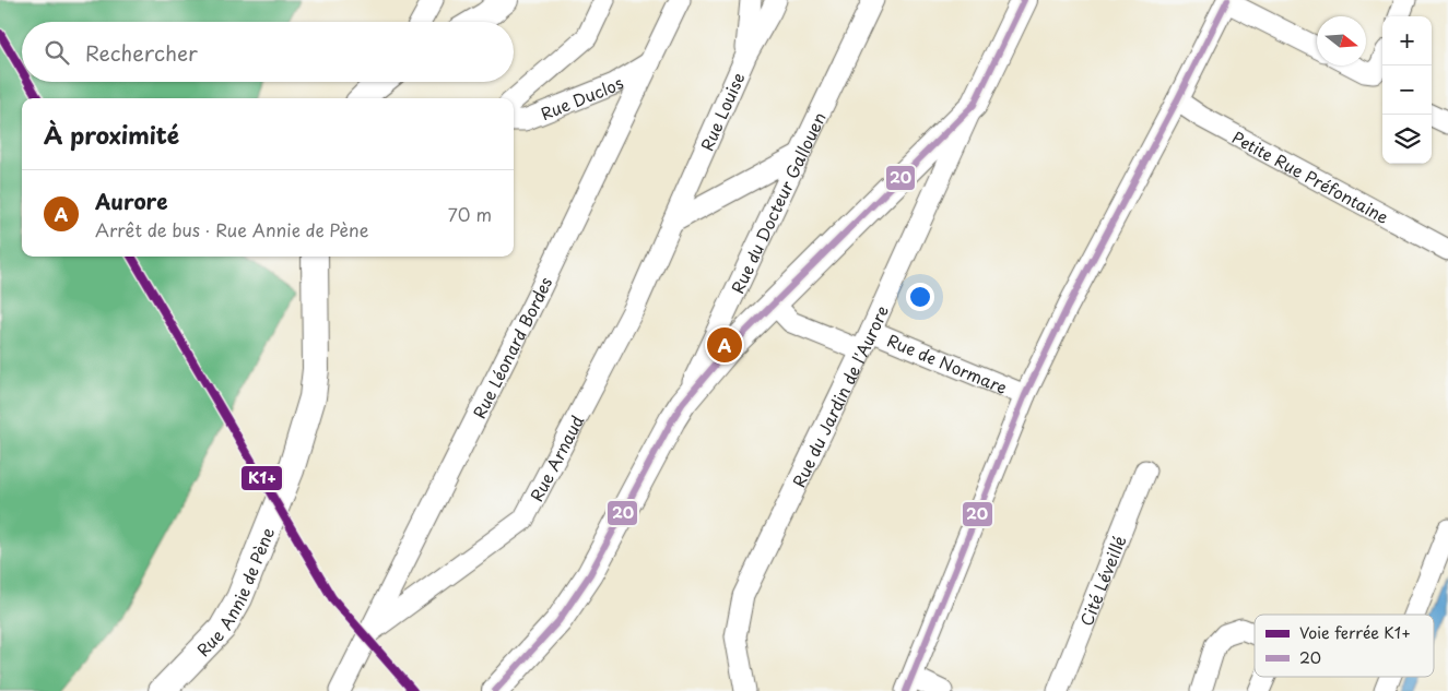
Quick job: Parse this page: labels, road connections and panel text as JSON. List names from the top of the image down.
{
  "streets": {
    "street": [
      "Rue Duclos",
      "Rue Louise",
      "Petite Rue Préfontaine",
      "Rue du Docteur Gallouen",
      "Rue Léonard Bordes",
      "Rue de Normare",
      "Rue du Jardin de l'Aurore",
      "Rue Arnaud",
      "Cité Léveillé",
      "Rue Annie de Pène"
    ]
  },
  "crossings": [
    ["Rue Duclos", "Rue Léonard Bordes"],
    ["Rue Louise", "Rue Arnaud"],
    ["Rue Léonard Bordes", "Rue Arnaud"],
    ["Rue de Normare", "Rue du Jardin de l'Aurore"]
  ],
  "lines": ["transit line 20", "rail line K1+"],
  "legend": ["Voie ferrée K1+", "20"],
  "north": "right",
  "page": {
    "map_buttons": ["+", "−"],
    "search": "Rechercher",
    "heading": "À proximité",
    "list": [
      {
        "mark": "A",
        "name": "Aurore",
        "note": "Arrêt de bus · Rue Annie de Pène",
        "value": "70 m"
      }
    ],
    "pins": "A"
  }
}
